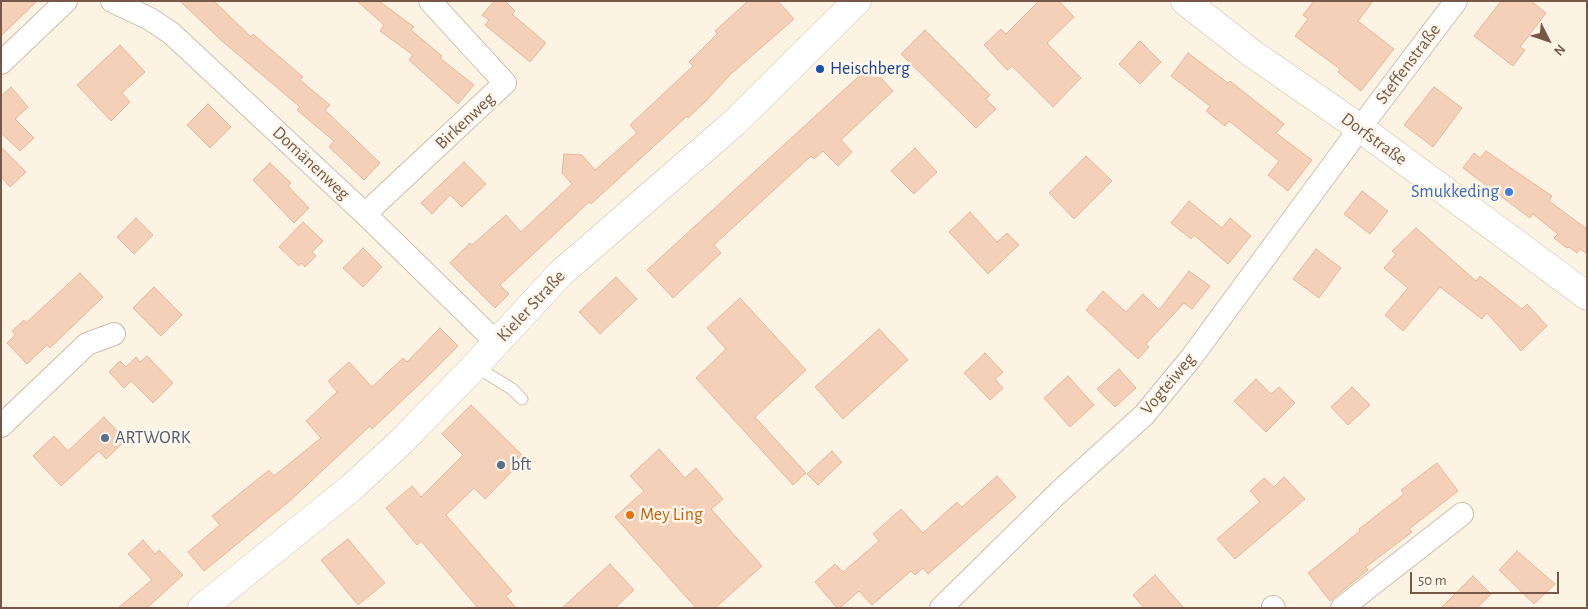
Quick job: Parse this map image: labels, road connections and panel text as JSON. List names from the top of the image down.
{
  "streets": {
    "main road": ["Dorfstraße", "Kieler Straße"],
    "street": [
      "Steffenstraße",
      "Birkenweg",
      "Domänenweg",
      "Vogteiweg"
    ]
  },
  "crossings": [
    ["Steffenstraße", "Dorfstraße"],
    ["Steffenstraße", "Vogteiweg"],
    ["Birkenweg", "Domänenweg"],
    ["Dorfstraße", "Vogteiweg"],
    ["Domänenweg", "Kieler Straße"]
  ],
  "places": [
    "Heischberg",
    "Smukkeding",
    "ARTWORK",
    "bft",
    "Mey Ling"
  ],
  "scale_bar": "50 m",
  "north": "bottom right"
}
